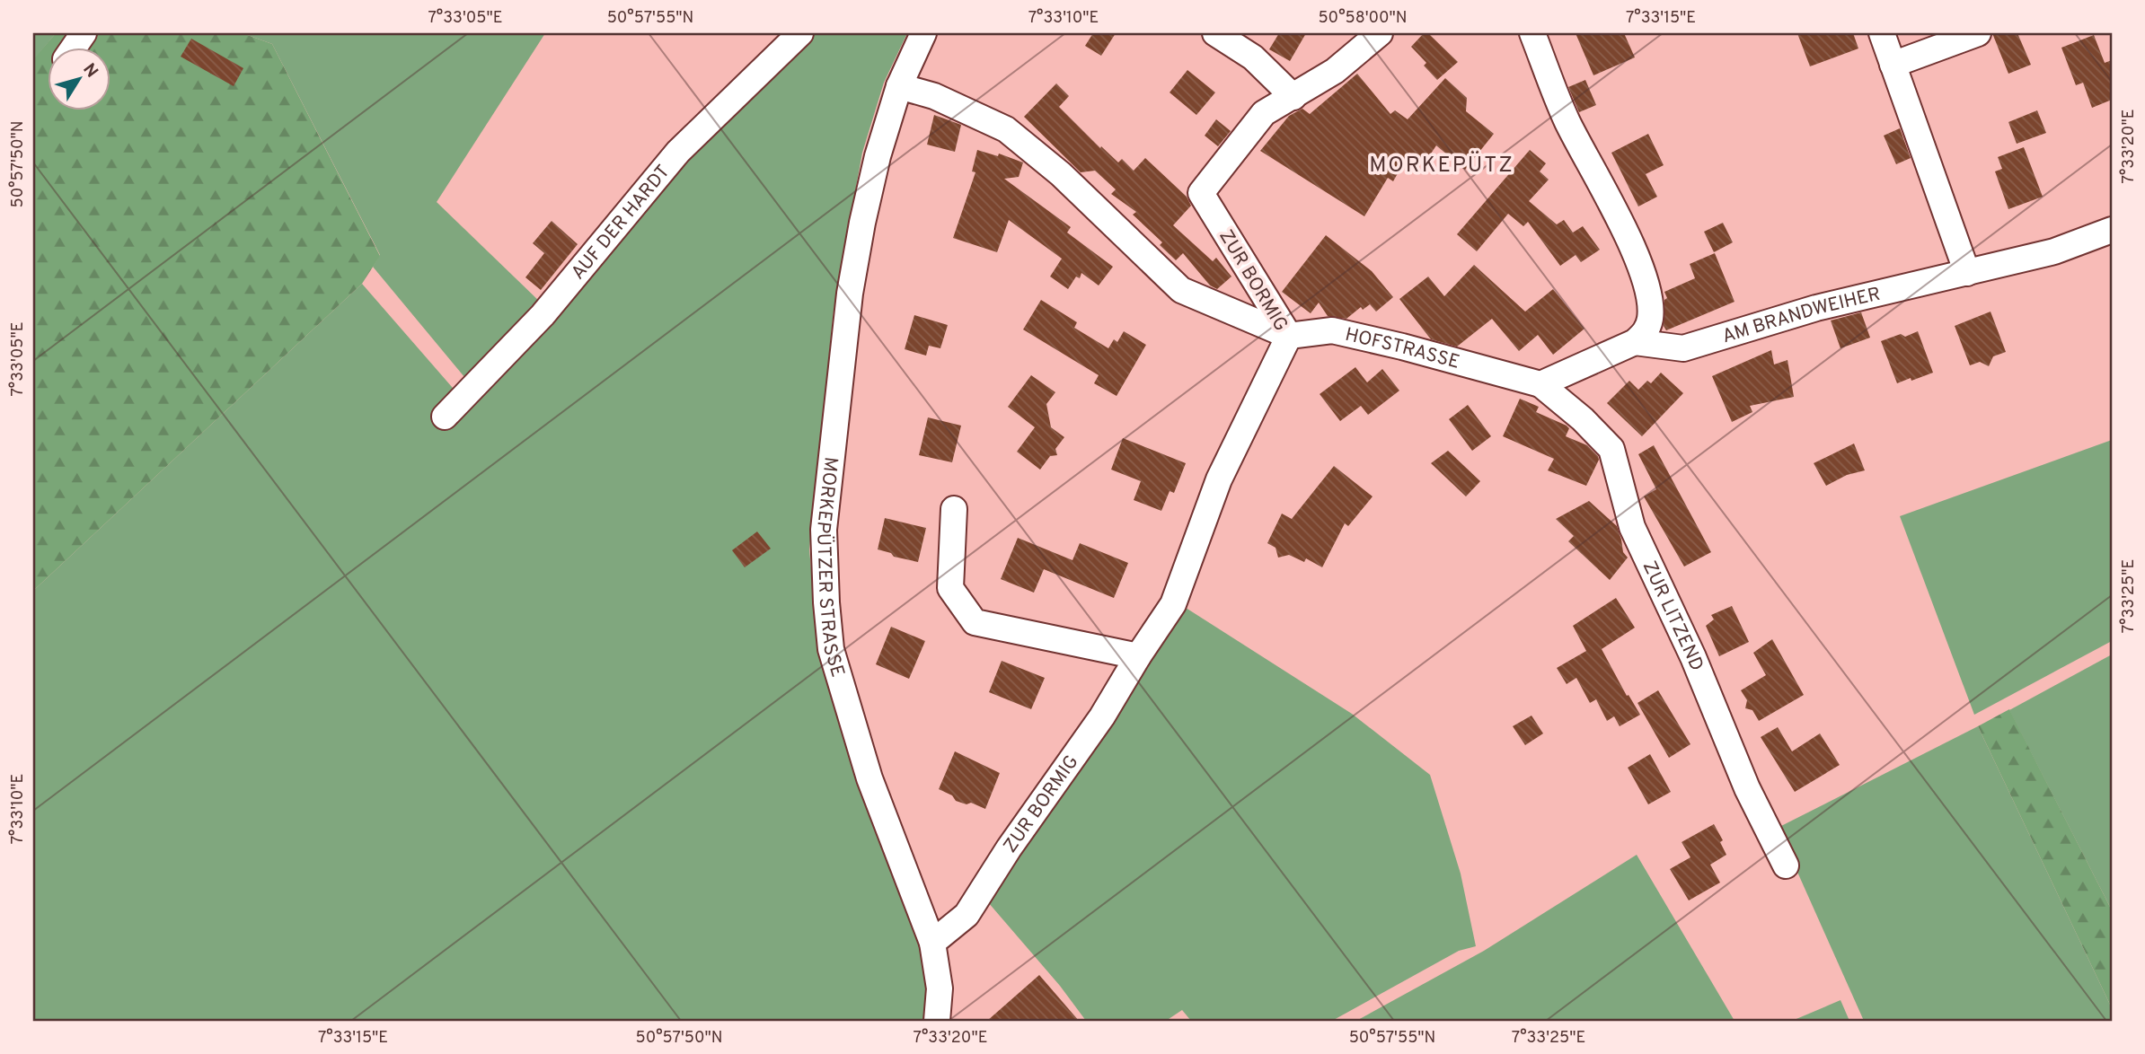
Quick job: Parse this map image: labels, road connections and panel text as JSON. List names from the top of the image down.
{
  "streets": {
    "street": [
      "AUF DER HARDT",
      "ZUR BORMIG",
      "AM BRANDWEIHER",
      "HOFSTRASSE",
      "MORKEPÜTZER STRASSE",
      "ZUR LITZEND"
    ]
  },
  "crossings": [
    ["ZUR BORMIG", "HOFSTRASSE"],
    ["ZUR BORMIG", "MORKEPÜTZER STRASSE"],
    ["HOFSTRASSE", "ZUR LITZEND"]
  ],
  "districts": ["MORKEPÜTZ"],
  "north": "top right",
  "coordinates": [
    "7°33'05\"E",
    "50°57'55\"N",
    "7°33'10\"E",
    "50°58'00\"N",
    "7°33'15\"E",
    "7°33'20\"E",
    "50°57'50\"N",
    "7°33'25\"E"
  ]
}
